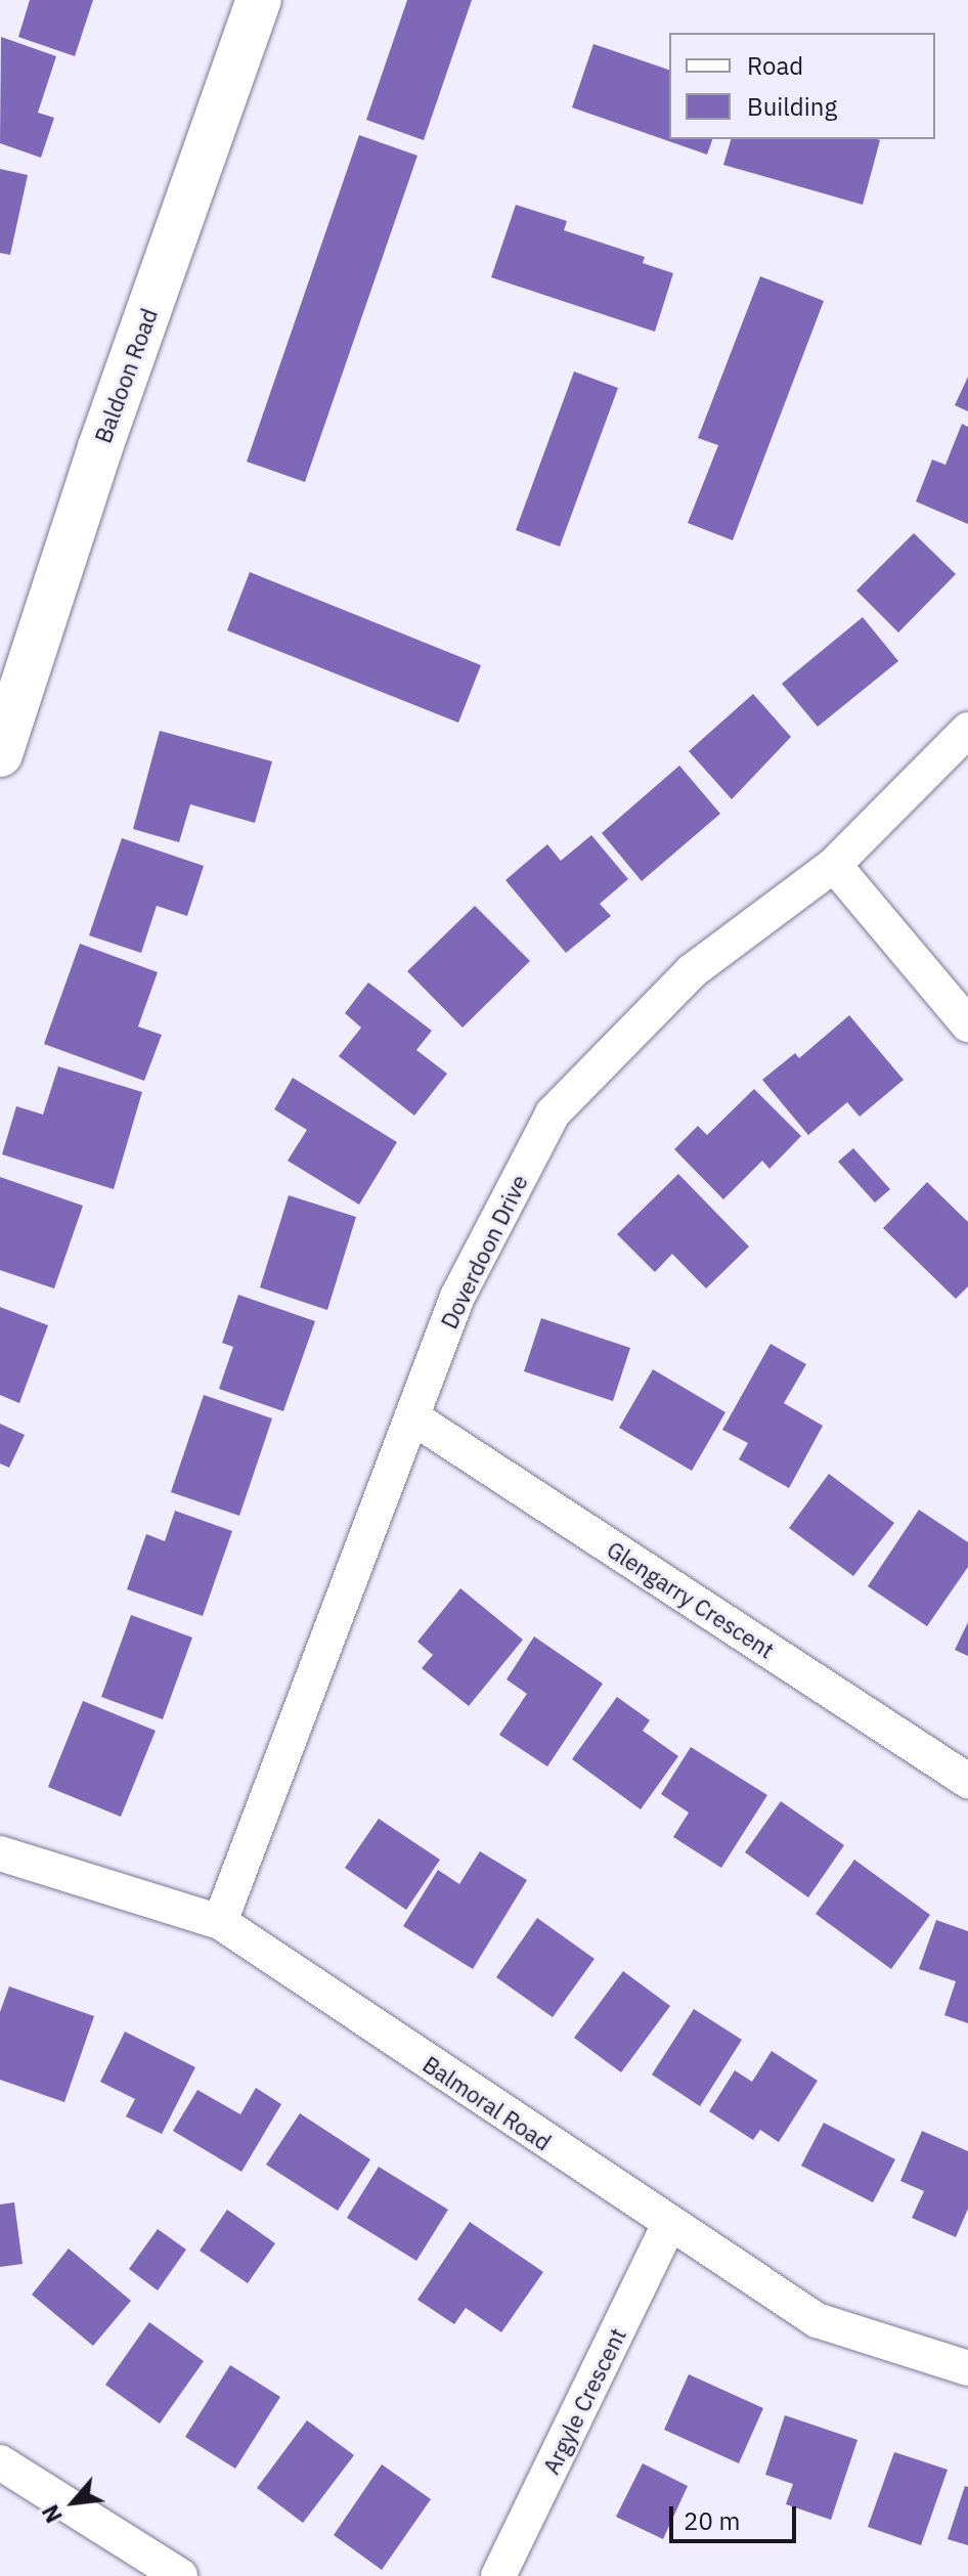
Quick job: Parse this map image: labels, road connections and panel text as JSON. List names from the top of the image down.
{
  "streets": {
    "street": [
      "Baldoon Road",
      "Doverdoon Drive",
      "Glengarry Crescent",
      "Balmoral Road",
      "Argyle Crescent"
    ]
  },
  "crossings": [
    ["Doverdoon Drive", "Glengarry Crescent"],
    ["Doverdoon Drive", "Balmoral Road"],
    ["Balmoral Road", "Argyle Crescent"]
  ],
  "legend": ["Road", "Building"],
  "scale_bar": "20 m",
  "north": "bottom left"
}
